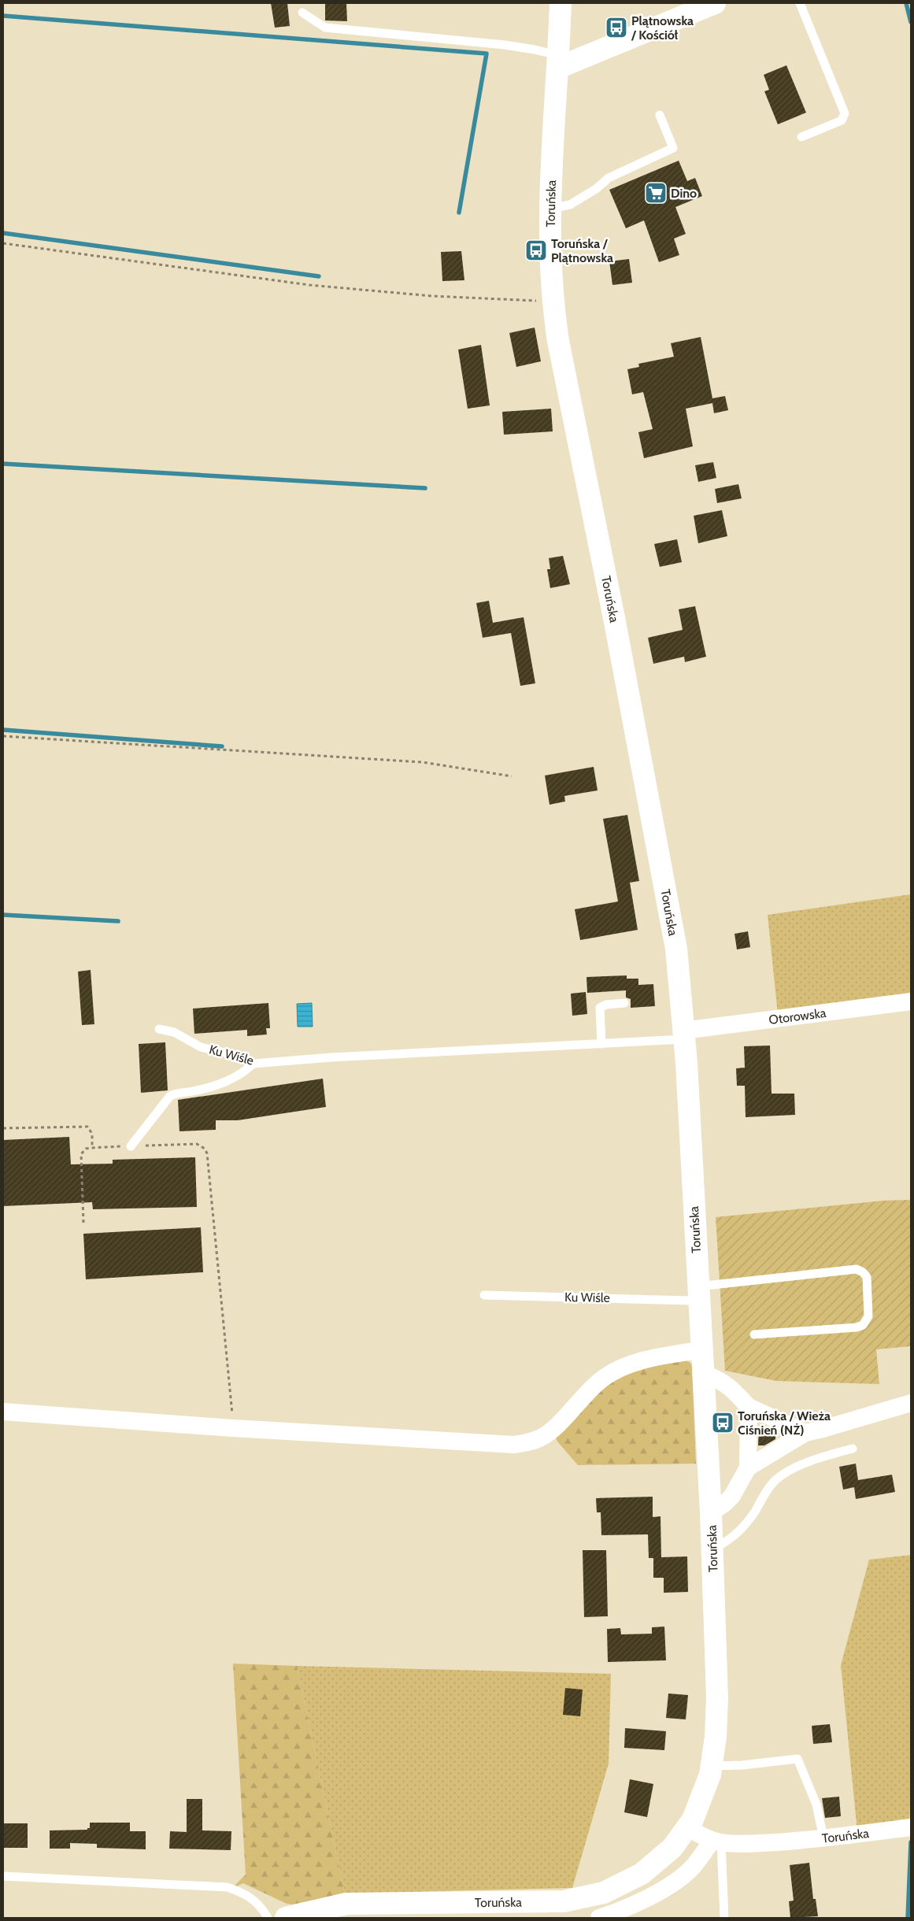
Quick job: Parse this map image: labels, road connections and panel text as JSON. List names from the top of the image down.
{
  "streets": {
    "street": ["Toruńska", "Otorowska"],
    "lane": ["Ku Wiśle"]
  },
  "crossings": [
    ["Toruńska", "Otorowska"],
    ["Toruńska", "Ku Wiśle"],
    ["Otorowska", "Ku Wiśle"]
  ],
  "places": {
    "bus stop": ["Plątnowska / Kościół", "Toruńska / Plątnowska", "Toruńska / Wieża Ciśnień (NŻ)"],
    "supermarket": ["Dino"]
  }
}
